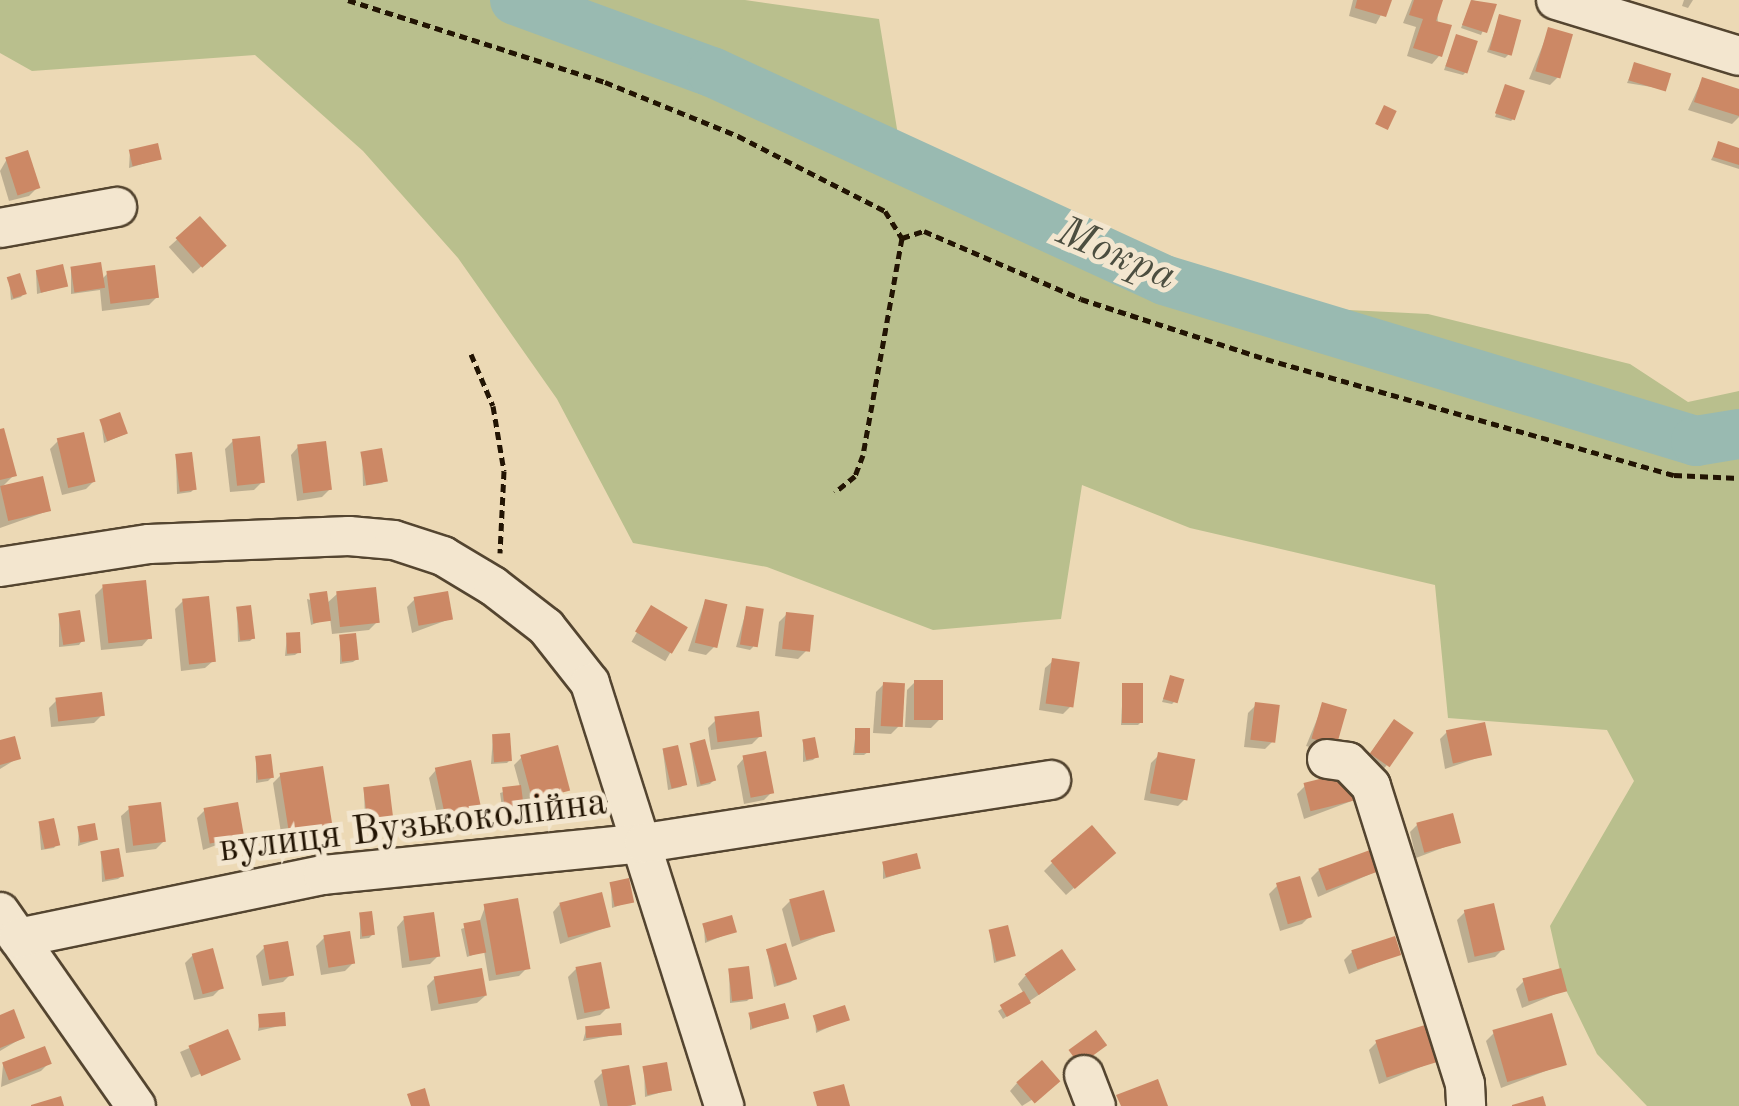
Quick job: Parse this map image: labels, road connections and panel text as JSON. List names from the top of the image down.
{
  "streets": {
    "street": ["вулиця Вузькоколійна"]
  },
  "water": ["Мокра"]
}
